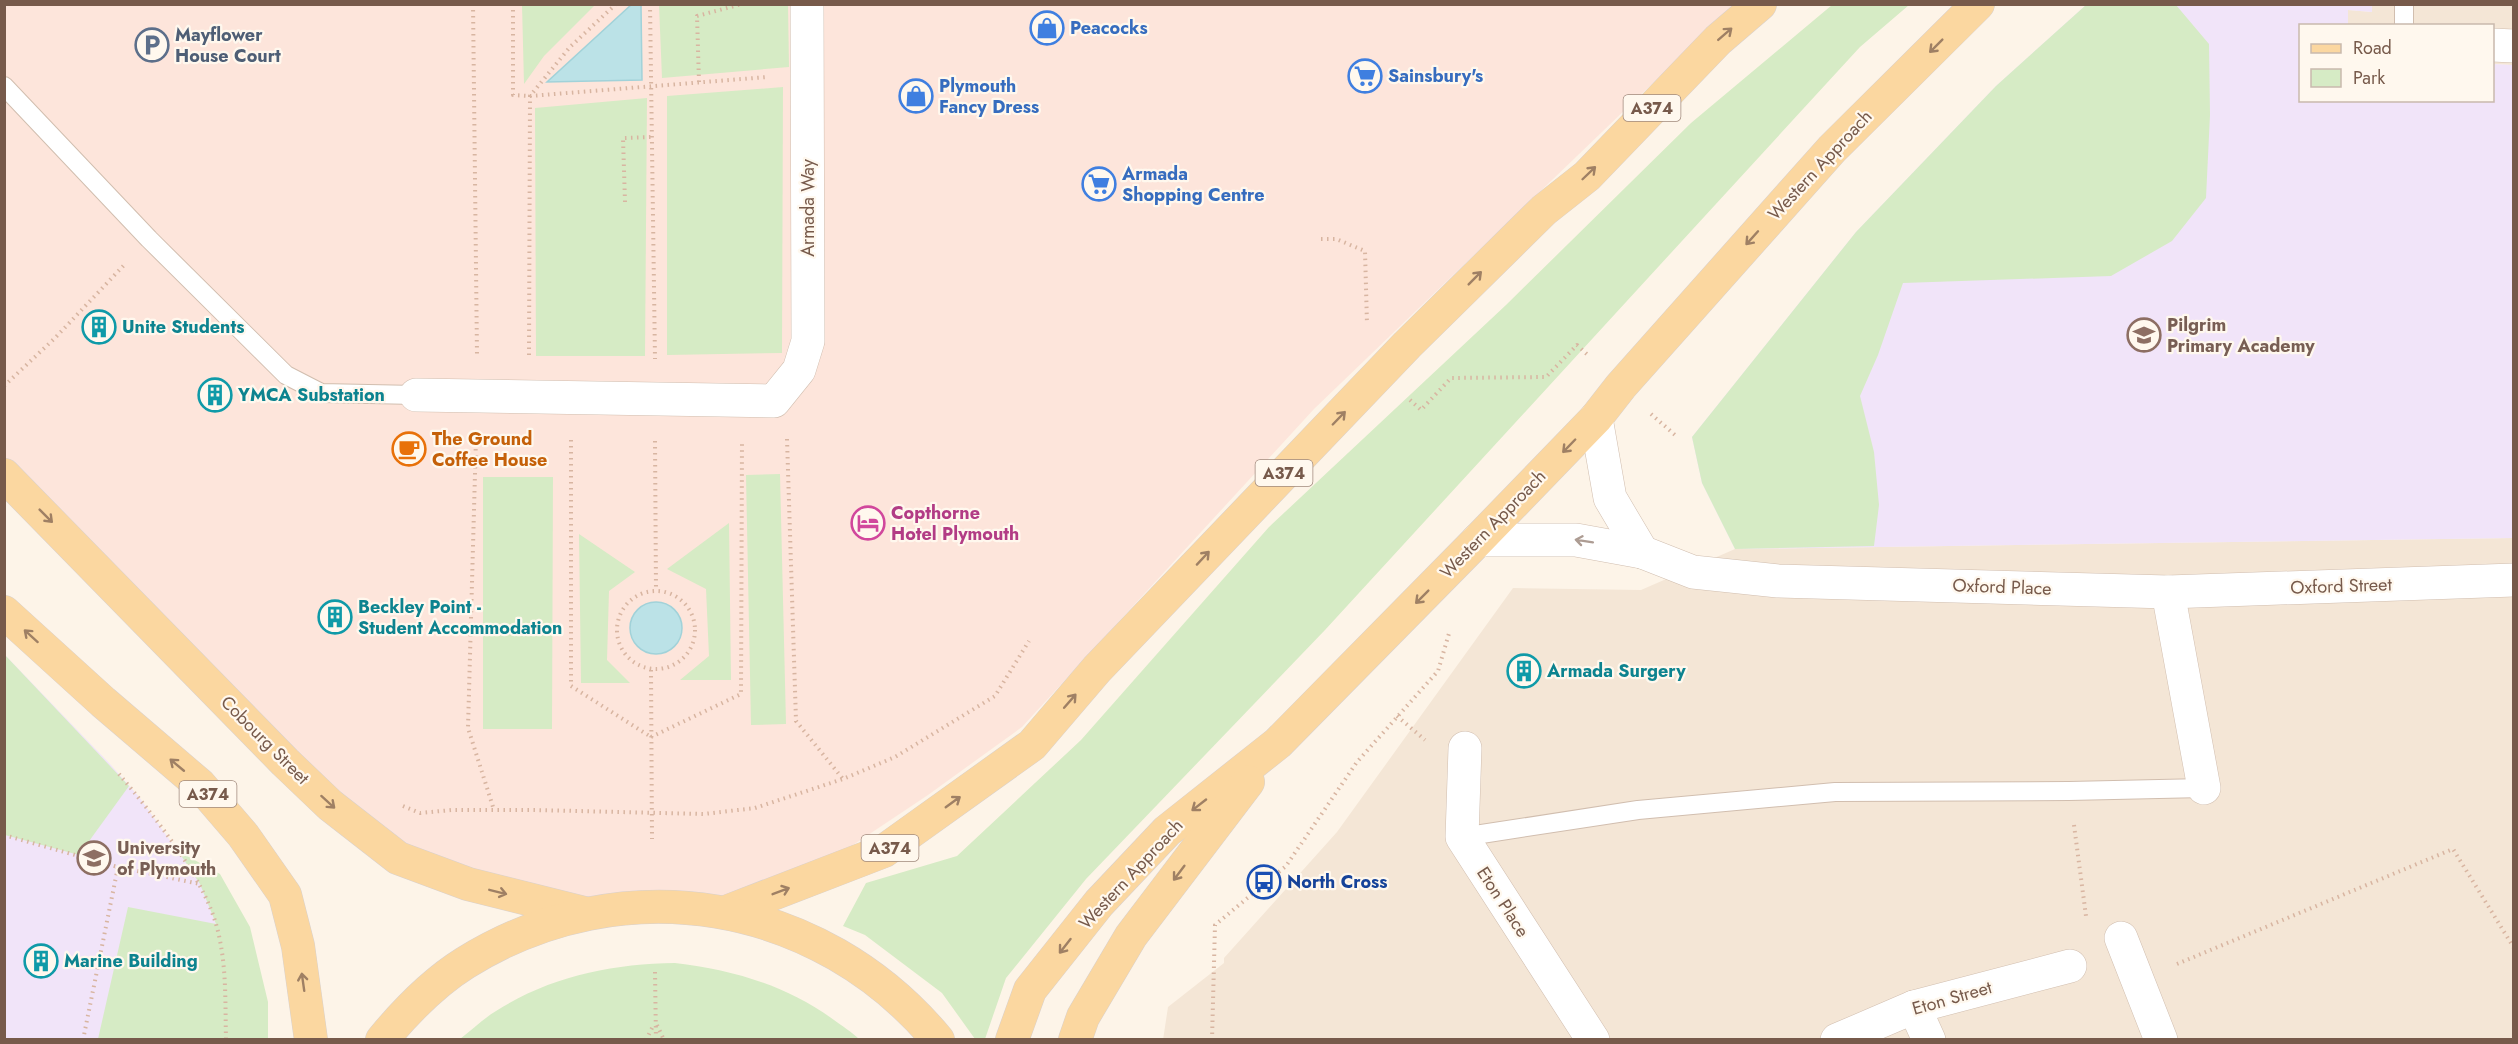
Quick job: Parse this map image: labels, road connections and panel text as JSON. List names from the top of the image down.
{
  "streets": {
    "main road": ["A374", "Western Approach", "Cobourg Street"],
    "street": [
      "Armada Way",
      "Oxford Street",
      "Oxford Place",
      "Eton Place",
      "Eton Street"
    ]
  },
  "crossings": [
    ["Western Approach", "Oxford Place"],
    ["Oxford Street", "Oxford Place"]
  ],
  "places": {
    "shop": ["Peacocks", "Plymouth Fancy Dress"],
    "parking": ["Mayflower House Court"],
    "supermarket": ["Sainsbury's", "Armada Shopping Centre"],
    "building": [
      "Unite Students",
      "YMCA Substation",
      "Beckley Point - Student Accommodation",
      "Armada Surgery",
      "Marine Building"
    ],
    "school or university": ["Pilgrim Primary Academy", "University of Plymouth"],
    "cafe": ["The Ground Coffee House"],
    "hotel": ["Copthorne Hotel Plymouth"],
    "bus stop": ["North Cross"]
  },
  "legend": ["Road", "Park"]
}
